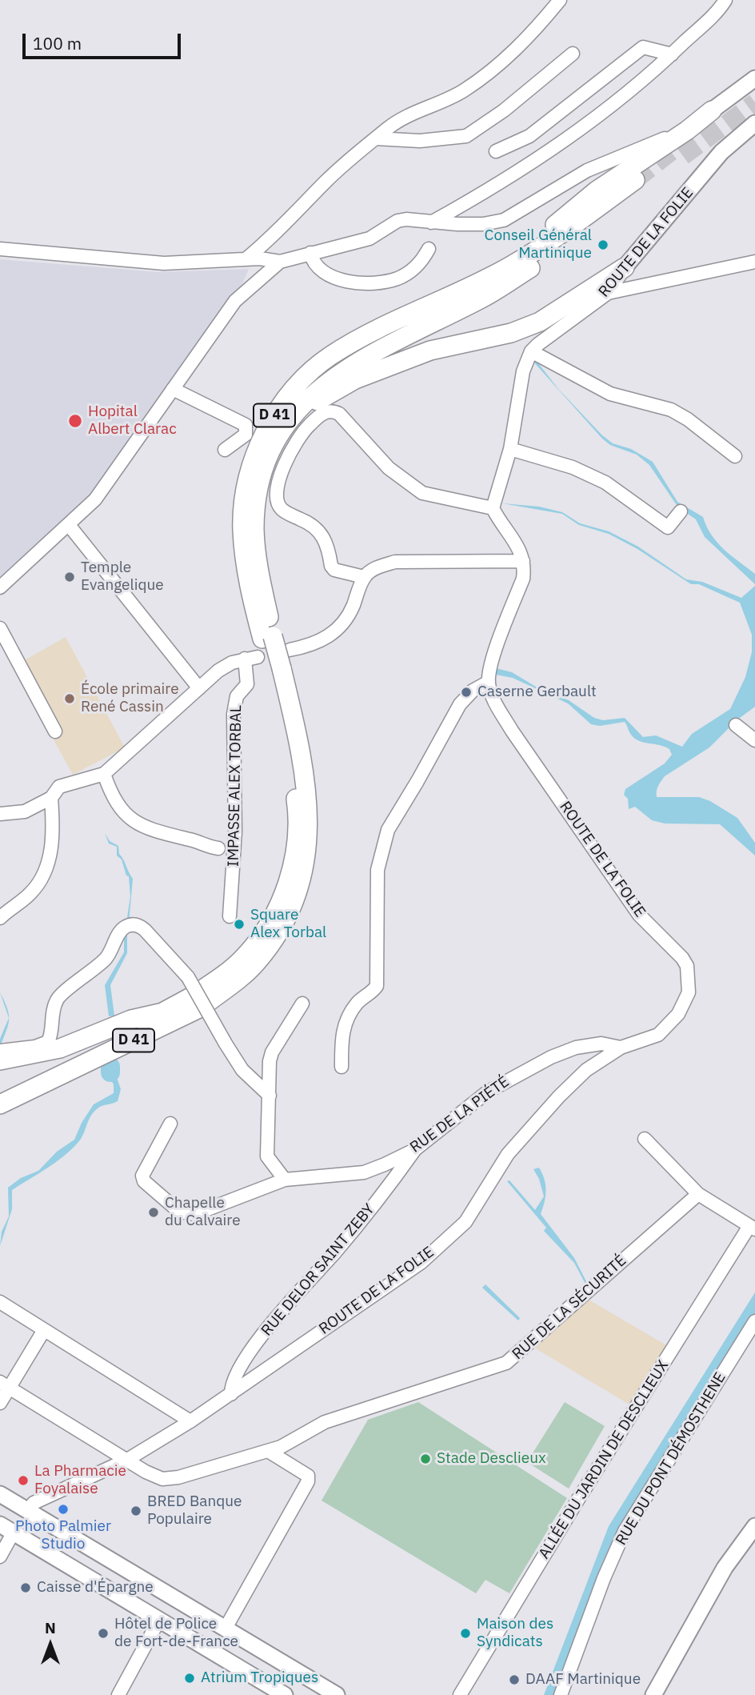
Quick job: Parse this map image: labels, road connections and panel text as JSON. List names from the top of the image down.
{
  "streets": {
    "highway": ["D 41"],
    "main road": ["ROUTE DE LA FOLIE"],
    "street": [
      "IMPASSE ALEX TORBAL",
      "RUE DE LA PIÉTÉ",
      "RUE DELOR SAINT ZEBY",
      "RUE DE LA SÉCURITÉ",
      "RUE DU PONT DÉMOSTHENE",
      "ALLÉE DU JARDIN DE DESCLIEUX"
    ]
  },
  "crossings": [
    ["ROUTE DE LA FOLIE", "RUE DE LA PIÉTÉ"],
    ["ROUTE DE LA FOLIE", "RUE DELOR SAINT ZEBY"],
    ["ROUTE DE LA FOLIE", "RUE DE LA SÉCURITÉ"],
    ["RUE DE LA PIÉTÉ", "RUE DELOR SAINT ZEBY"]
  ],
  "places": [
    "Conseil Général Martinique",
    "Hopital Albert Clarac",
    "Temple Evangelique",
    "Caserne Gerbault",
    "École primaire René Cassin",
    "Square Alex Torbal",
    "Chapelle du Calvaire",
    "Stade Desclieux",
    "La Pharmacie Foyalaise",
    "Photo Palmier Studio",
    "BRED Banque Populaire",
    "Caisse d'Épargne",
    "Hôtel de Police de Fort-de-France",
    "Maison des Syndicats",
    "Atrium Tropiques",
    "DAAF Martinique"
  ],
  "scale_bar": "100 m",
  "north": "top"
}
